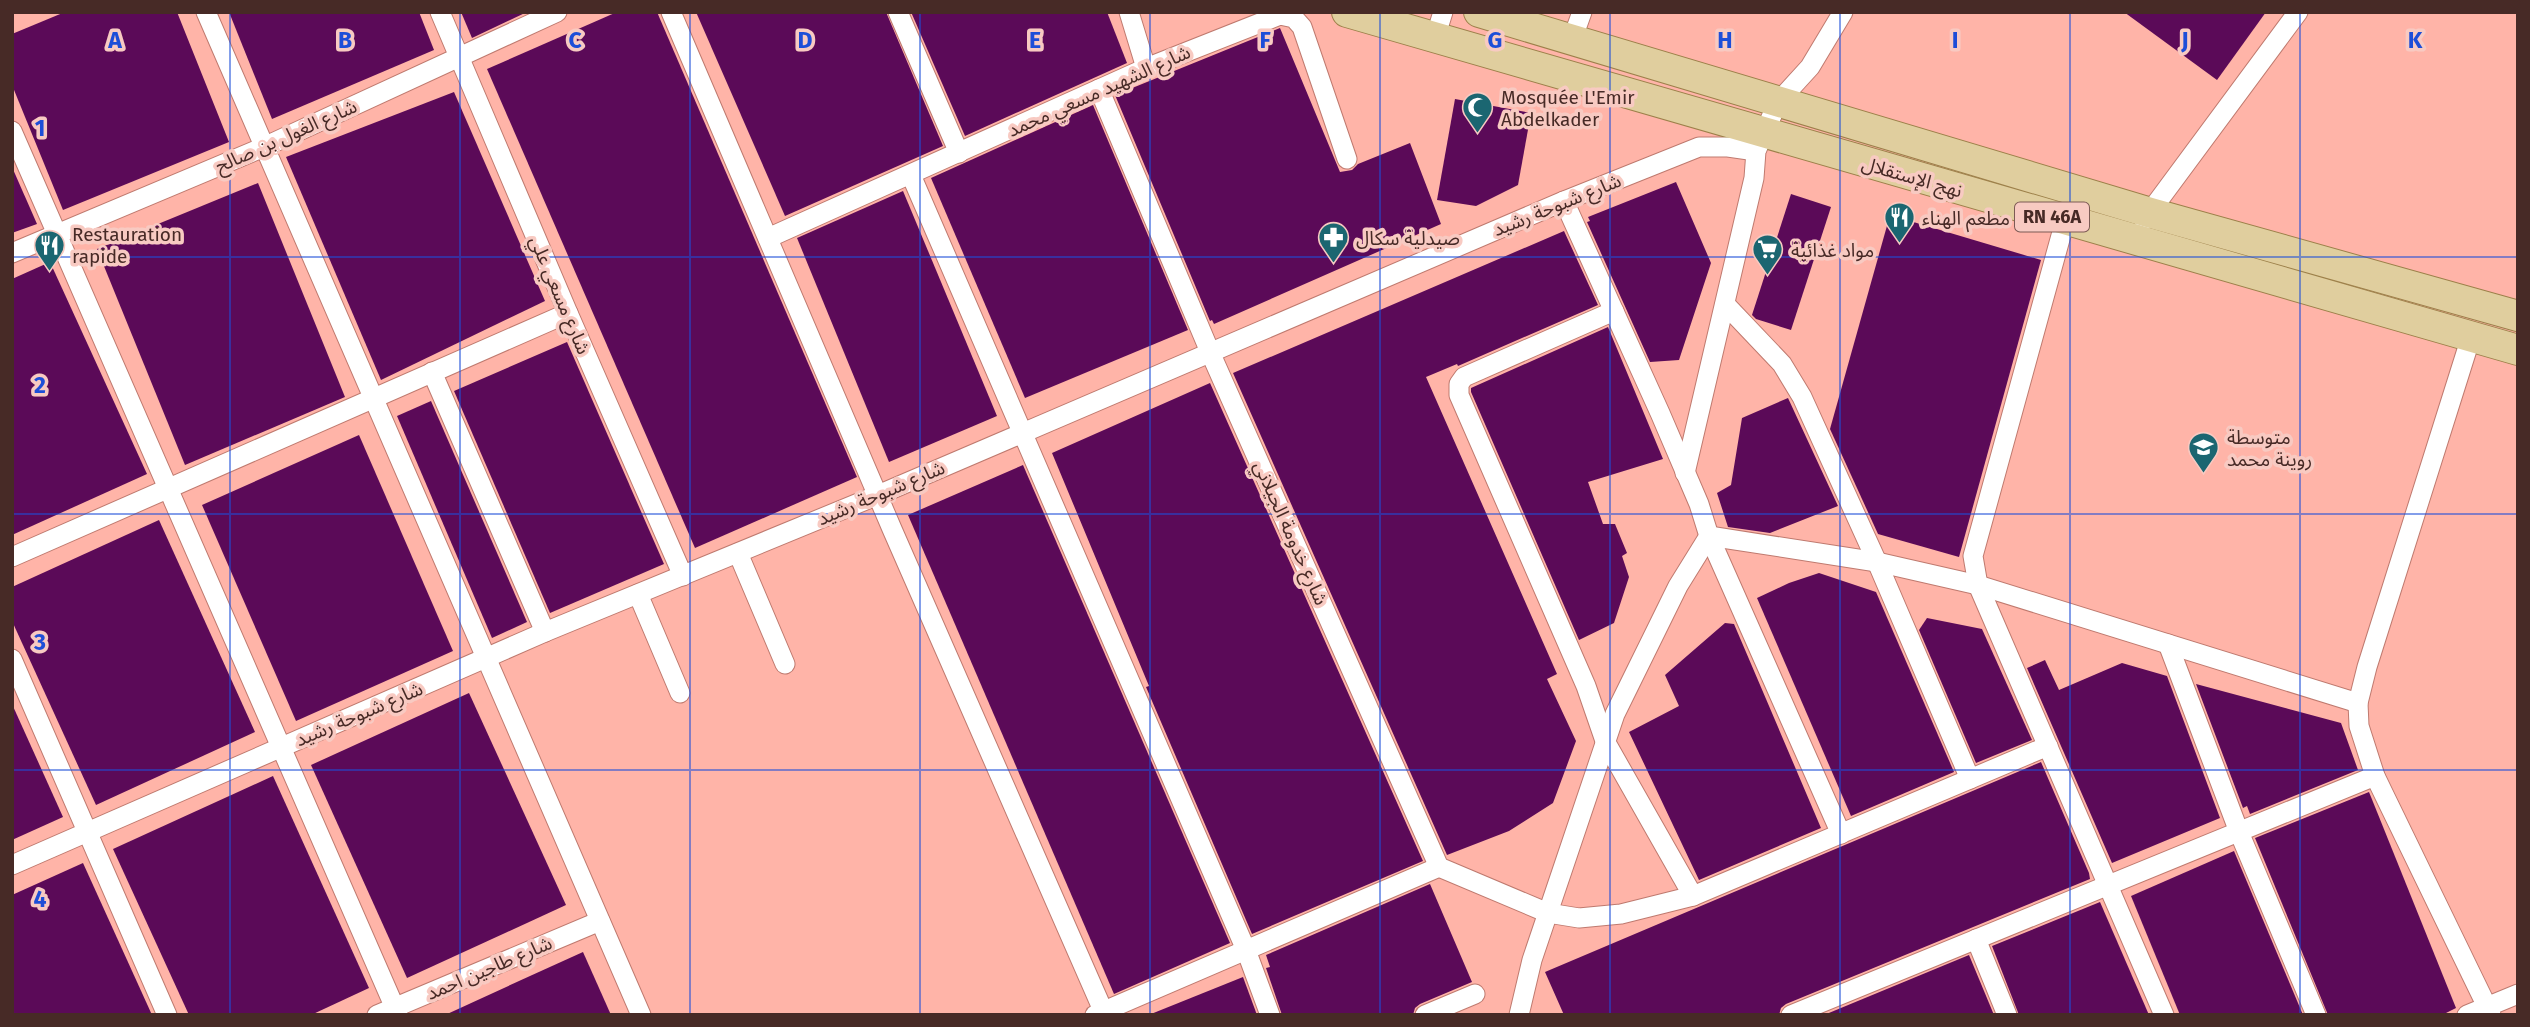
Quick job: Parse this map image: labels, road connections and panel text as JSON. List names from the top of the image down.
{
  "streets": {
    "main road": ["نهج الإستقلال", "RN 46A"],
    "street": [
      "شارع الشهيد مسعي محمد",
      "شارع الغول بن صالح",
      "شارع شبوحة رشيد",
      "شارع مسعي علي",
      "شارع خدومة الجيلاني",
      "شارع طاجين احمد"
    ]
  },
  "crossings": [
    ["شارع الشهيد مسعي محمد", "شارع خدومة الجيلاني"],
    ["شارع الغول بن صالح", "شارع مسعي علي"],
    ["نهج الإستقلال", "شارع شبوحة رشيد"],
    ["شارع شبوحة رشيد", "شارع مسعي علي"],
    ["شارع شبوحة رشيد", "شارع خدومة الجيلاني"]
  ],
  "places": {
    "mosque": ["Mosquée L'Emir Abdelkader"],
    "restaurant": ["مطعم الهناء", "Restauration rapide"],
    "pharmacy": ["صيدلية سكال"],
    "supermarket": ["مواد غذائية"],
    "school or university": ["متوسطة روينة محمد"]
  },
  "grid": {
    "columns": [
      "A",
      "B",
      "C",
      "D",
      "E",
      "F",
      "G",
      "H",
      "I",
      "J",
      "K"
    ],
    "rows": [
      "1",
      "2",
      "3",
      "4"
    ]
  }
}
